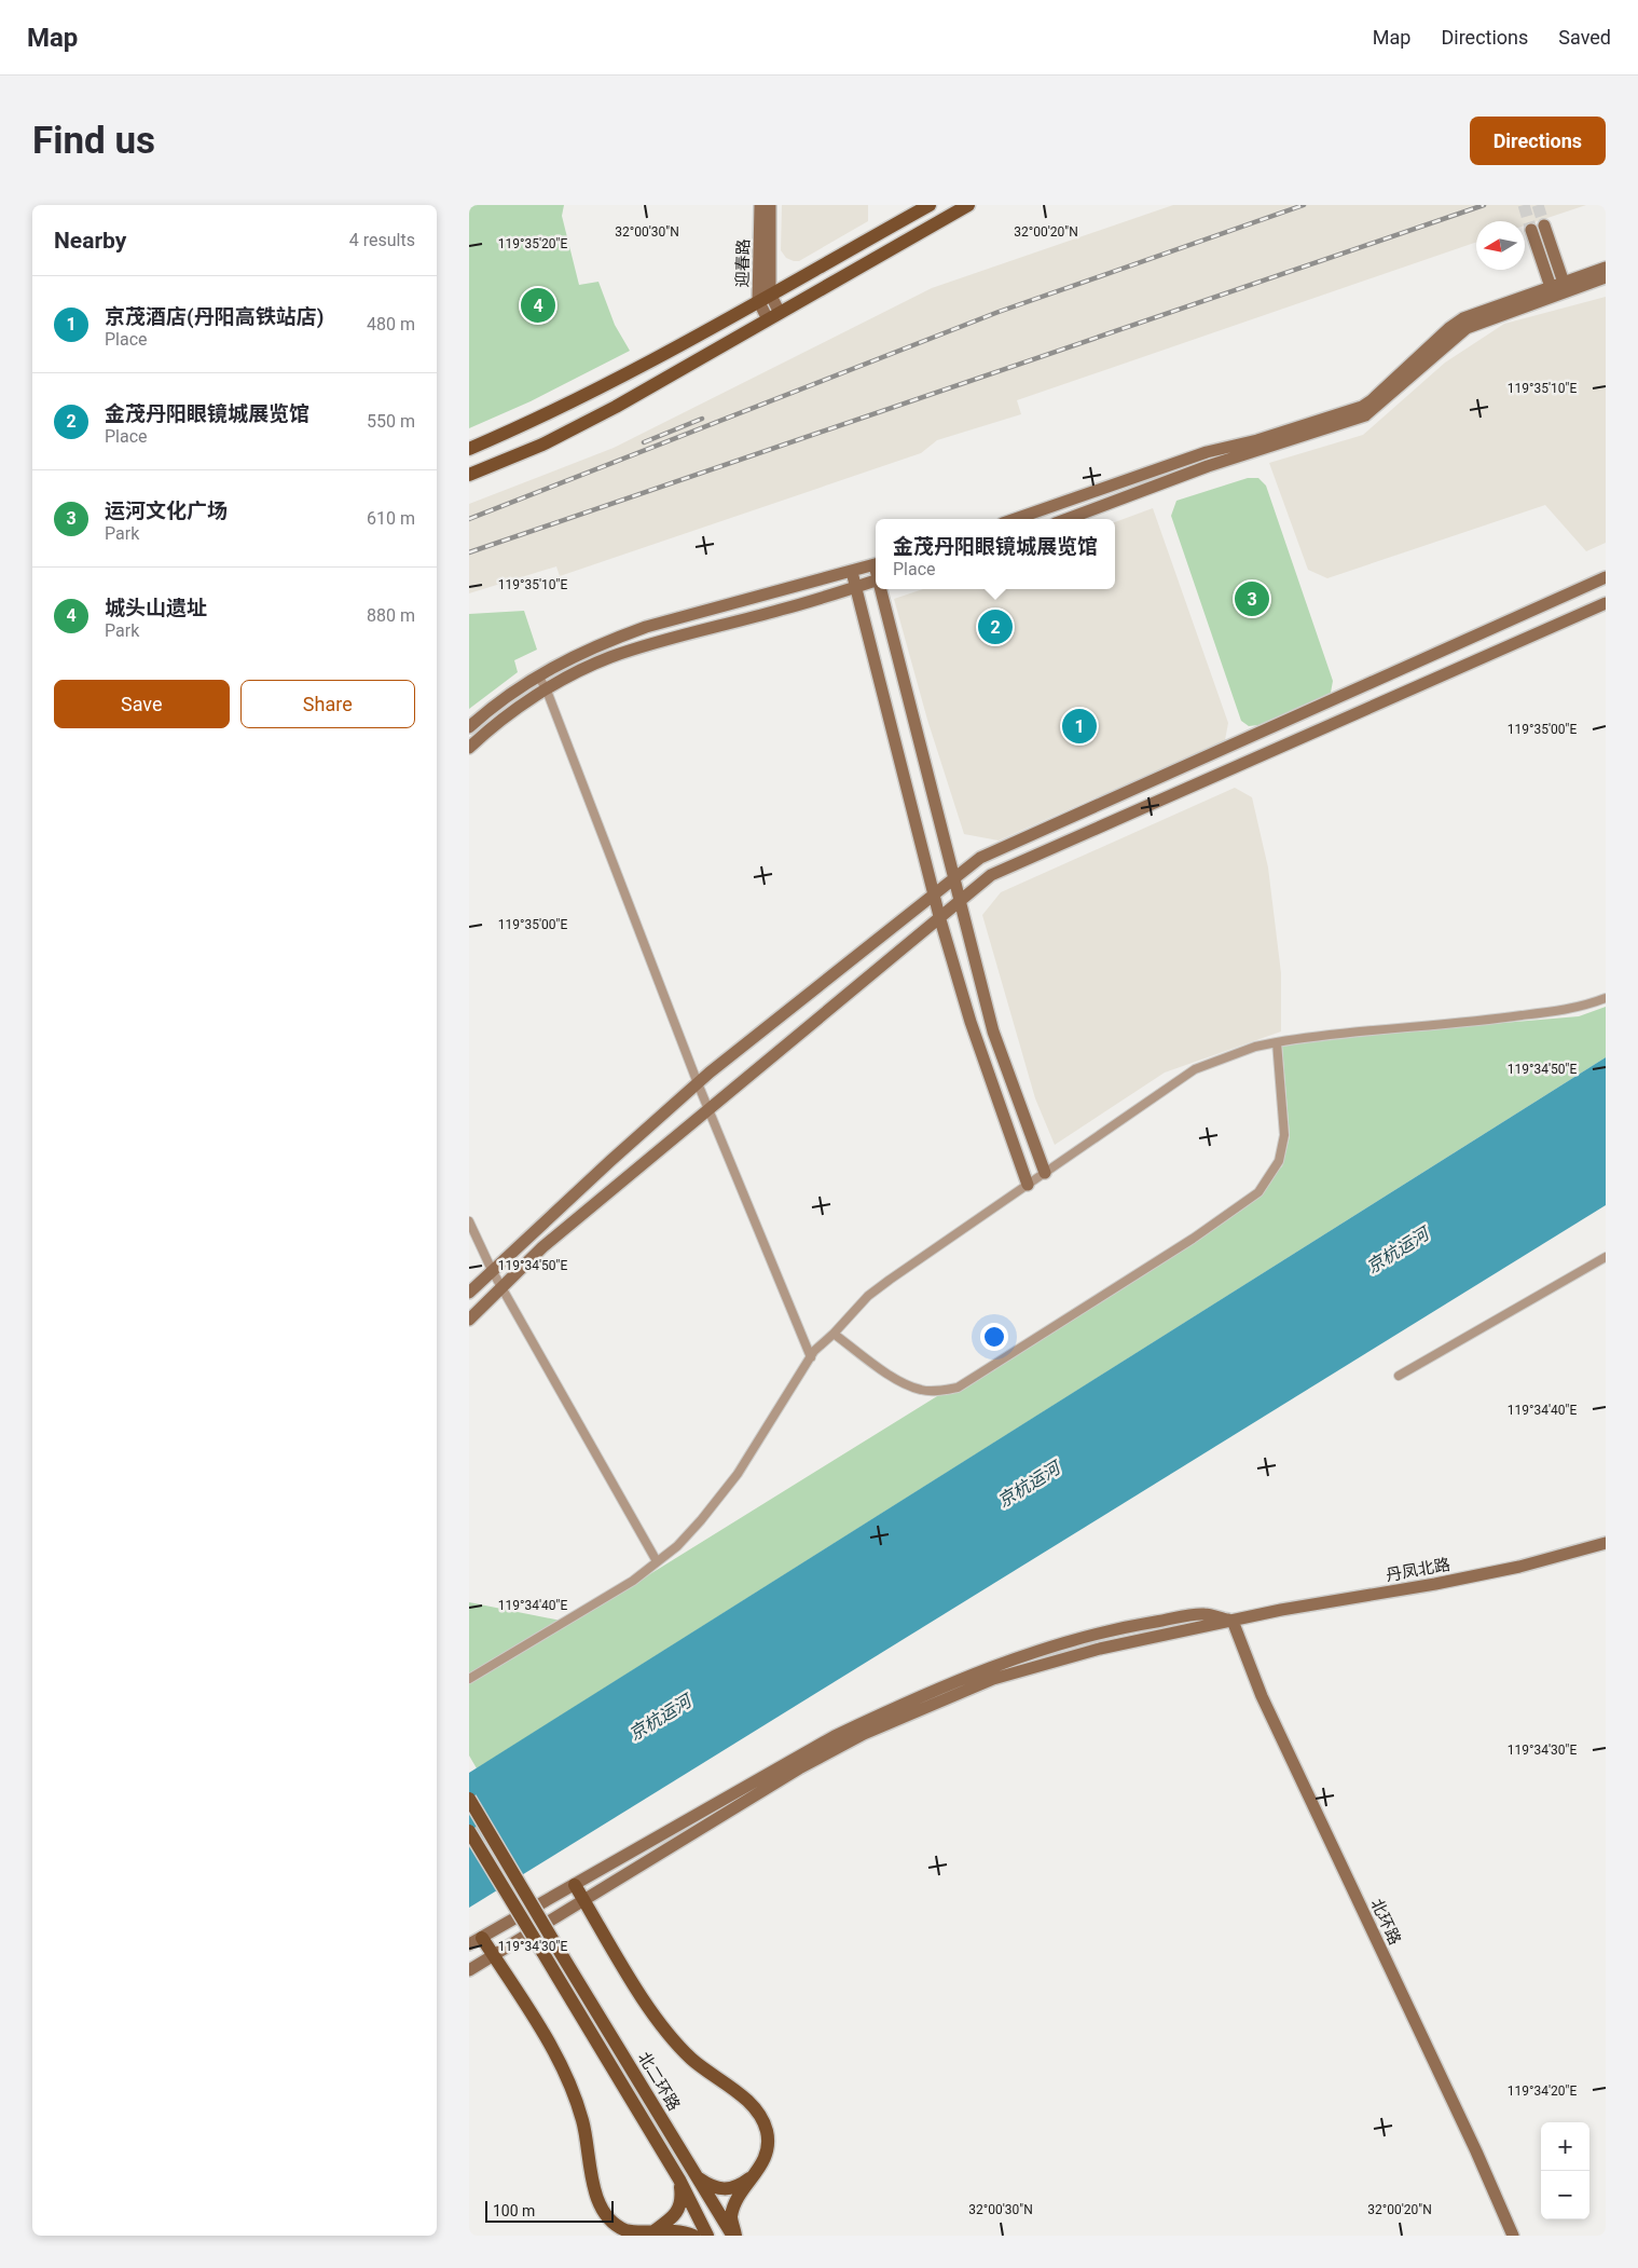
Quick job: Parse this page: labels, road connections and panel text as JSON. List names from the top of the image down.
{
  "streets": {
    "main road": ["北二环路"],
    "street": ["迎春路", "丹凤北路", "北环路"]
  },
  "crossings": [
    ["丹凤北路", "北环路"]
  ],
  "water": ["京杭运河"],
  "scale_bar": "100 m",
  "north": "left",
  "page": {
    "header": "Map",
    "nav": ["Map", "Directions", "Saved"],
    "buttons": [
      "Directions",
      ["Save", "Share"]
    ],
    "title": "Find us",
    "heading": ["Nearby", "4 results"],
    "list": [
      {
        "mark": "1",
        "name": "京茂酒店(丹阳高铁站店)",
        "note": "Place",
        "value": "480 m"
      },
      {
        "mark": "2",
        "name": "金茂丹阳眼镜城展览馆",
        "note": "Place",
        "value": "550 m"
      },
      {
        "mark": "3",
        "name": "运河文化广场",
        "note": "Park",
        "value": "610 m"
      },
      {
        "mark": "4",
        "name": "城头山遗址",
        "note": "Park",
        "value": "880 m"
      }
    ],
    "pins": [
      "4",
      "3",
      "2",
      "1"
    ],
    "popup": ["金茂丹阳眼镜城展览馆", "Place"],
    "map_buttons": ["+", "−"],
    "scale": "100 m"
  },
  "coordinates": [
    "32°00'30\"N",
    "32°00'20\"N",
    "119°35'20\"E",
    "119°35'10\"E",
    "119°35'00\"E",
    "119°34'50\"E",
    "119°34'40\"E",
    "119°34'30\"E",
    "119°34'20\"E"
  ]
}
